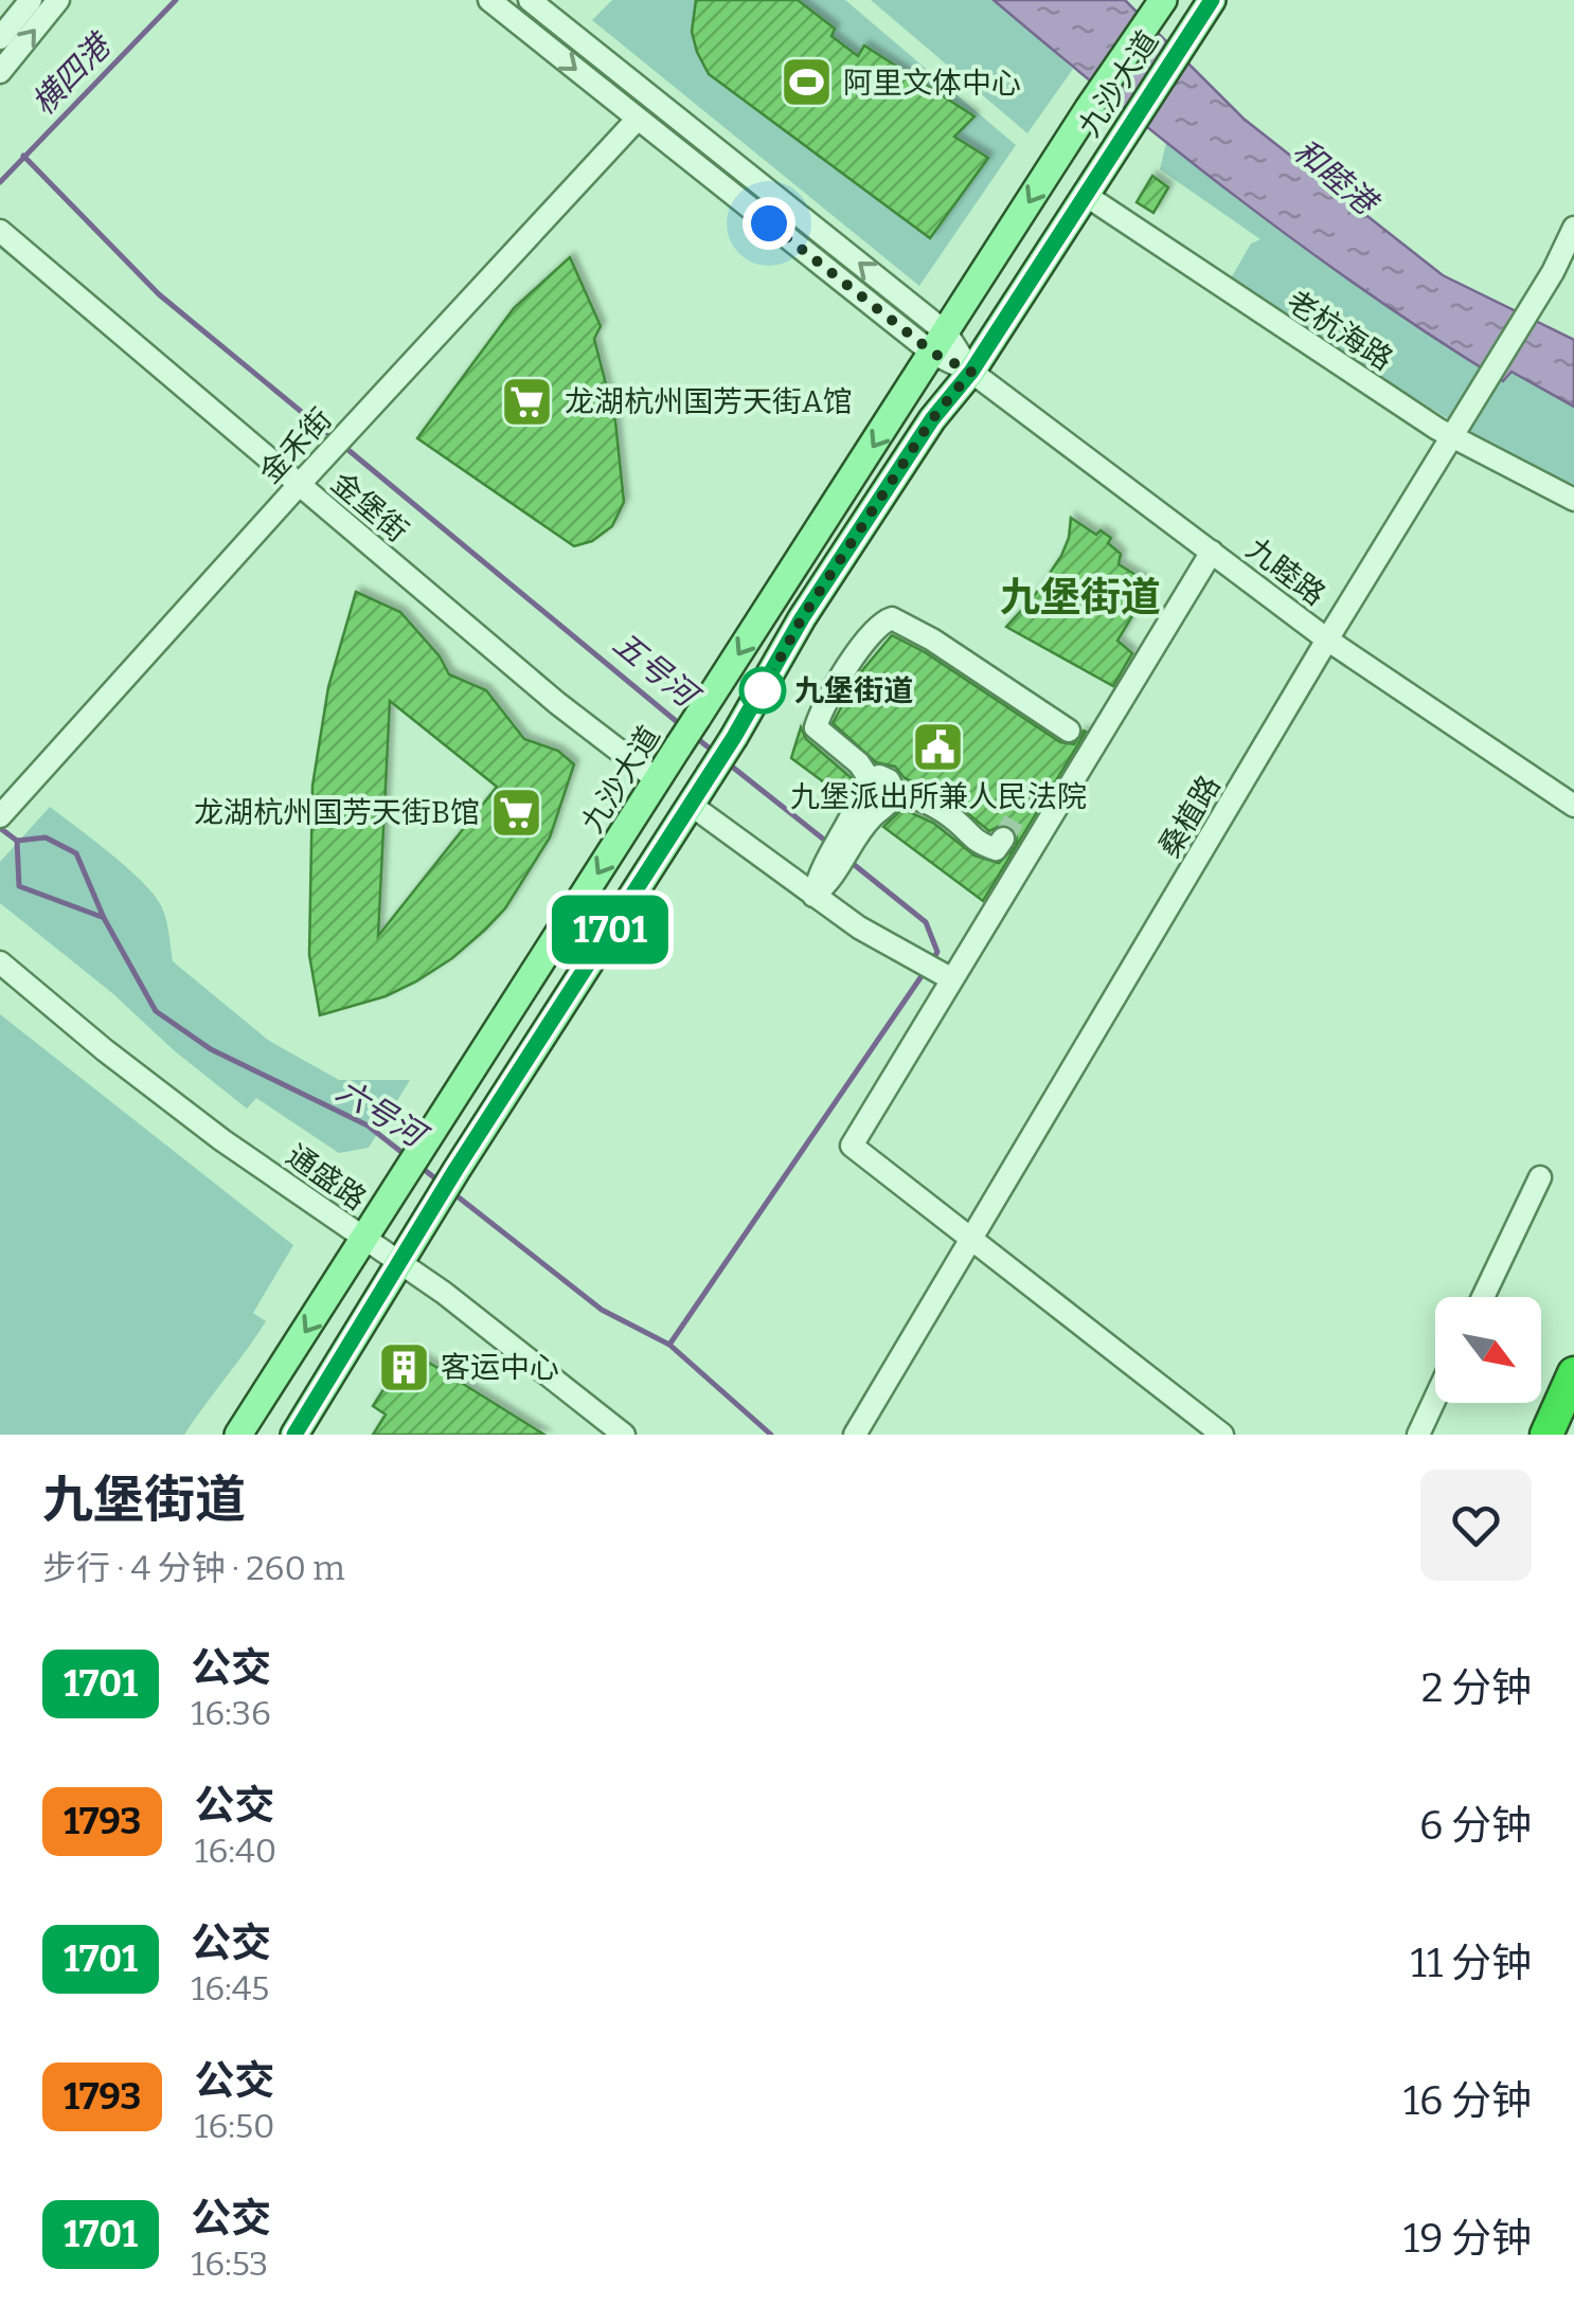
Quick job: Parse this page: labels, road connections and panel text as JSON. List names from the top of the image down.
{
  "streets": {
    "main road": ["九沙大道"],
    "street": [
      "老杭海路",
      "金禾街",
      "金堡街",
      "九睦路",
      "桑植路",
      "通盛路"
    ]
  },
  "crossings": [
    ["九沙大道", "老杭海路"],
    ["九沙大道", "金堡街"],
    ["九沙大道", "九睦路"],
    ["九沙大道", "通盛路"],
    ["老杭海路", "桑植路"],
    ["金禾街", "金堡街"],
    ["金禾街", "九睦路"],
    ["九睦路", "桑植路"]
  ],
  "districts": ["九堡街道"],
  "water": [
    "横四港",
    "和睦港",
    "五号河",
    "六号河"
  ],
  "places": {
    "sports": ["阿里文体中心"],
    "supermarket": ["龙湖杭州国芳天街A馆", "龙湖杭州国芳天街B馆"],
    "other": ["九堡街道"],
    "public building": ["九堡派出所兼人民法院"],
    "building": ["客运中心"]
  },
  "lines": ["bus line 1701"],
  "north": "bottom right",
  "page": {
    "on_map": "1701",
    "heading": ["九堡街道", "步行 · 4 分钟 · 260 m"],
    "list": [
      {
        "mark": "1701",
        "name": "公交",
        "note": "16:36",
        "value": "2 分钟"
      },
      {
        "mark": "1793",
        "name": "公交",
        "note": "16:40",
        "value": "6 分钟"
      },
      {
        "mark": "1701",
        "name": "公交",
        "note": "16:45",
        "value": "11 分钟"
      },
      {
        "mark": "1793",
        "name": "公交",
        "note": "16:50",
        "value": "16 分钟"
      },
      {
        "mark": "1701",
        "name": "公交",
        "note": "16:53",
        "value": "19 分钟"
      }
    ]
  }
}
